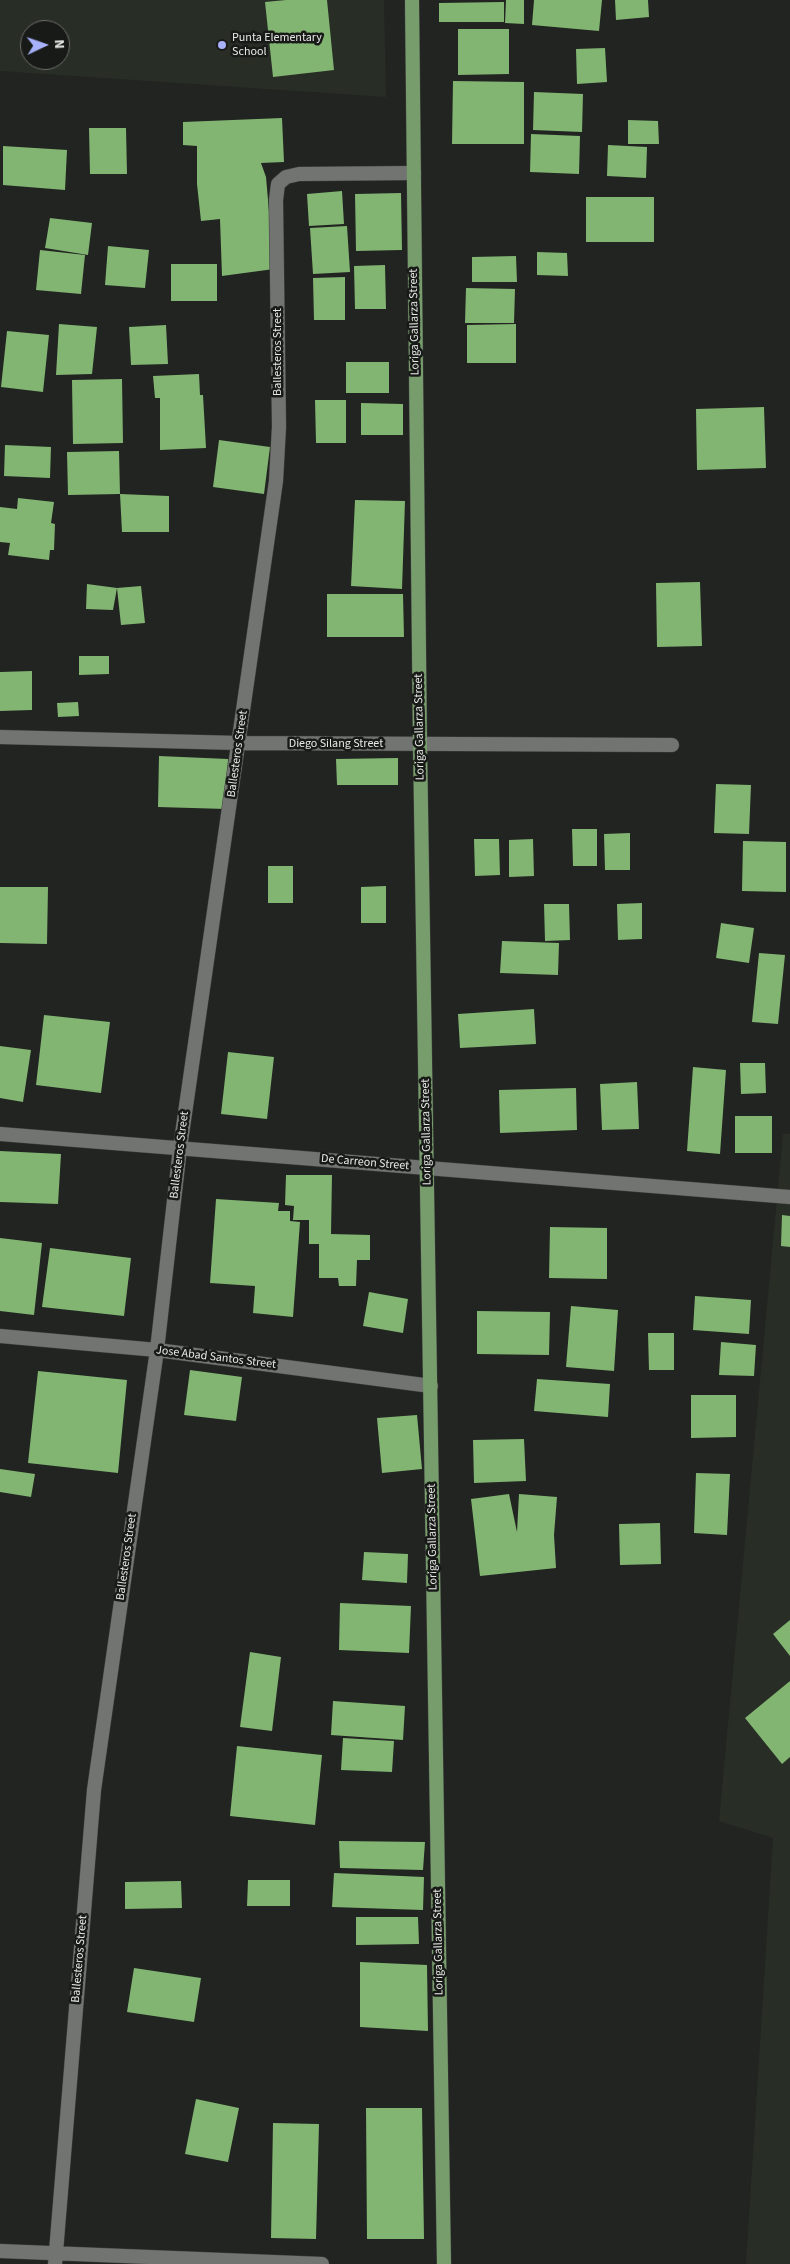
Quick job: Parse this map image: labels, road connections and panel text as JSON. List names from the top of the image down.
{
  "streets": {
    "main road": ["Loriga Gallarza Street"],
    "street": [
      "Ballesteros Street",
      "Diego Silang Street",
      "De Carreon Street",
      "Jose Abad Santos Street"
    ]
  },
  "crossings": [
    ["Loriga Gallarza Street", "Ballesteros Street"],
    ["Loriga Gallarza Street", "Diego Silang Street"],
    ["Loriga Gallarza Street", "De Carreon Street"],
    ["Loriga Gallarza Street", "Jose Abad Santos Street"],
    ["Ballesteros Street", "Diego Silang Street"],
    ["Ballesteros Street", "De Carreon Street"],
    ["Ballesteros Street", "Jose Abad Santos Street"]
  ],
  "places": ["Punta Elementary School"],
  "north": "right"
}
